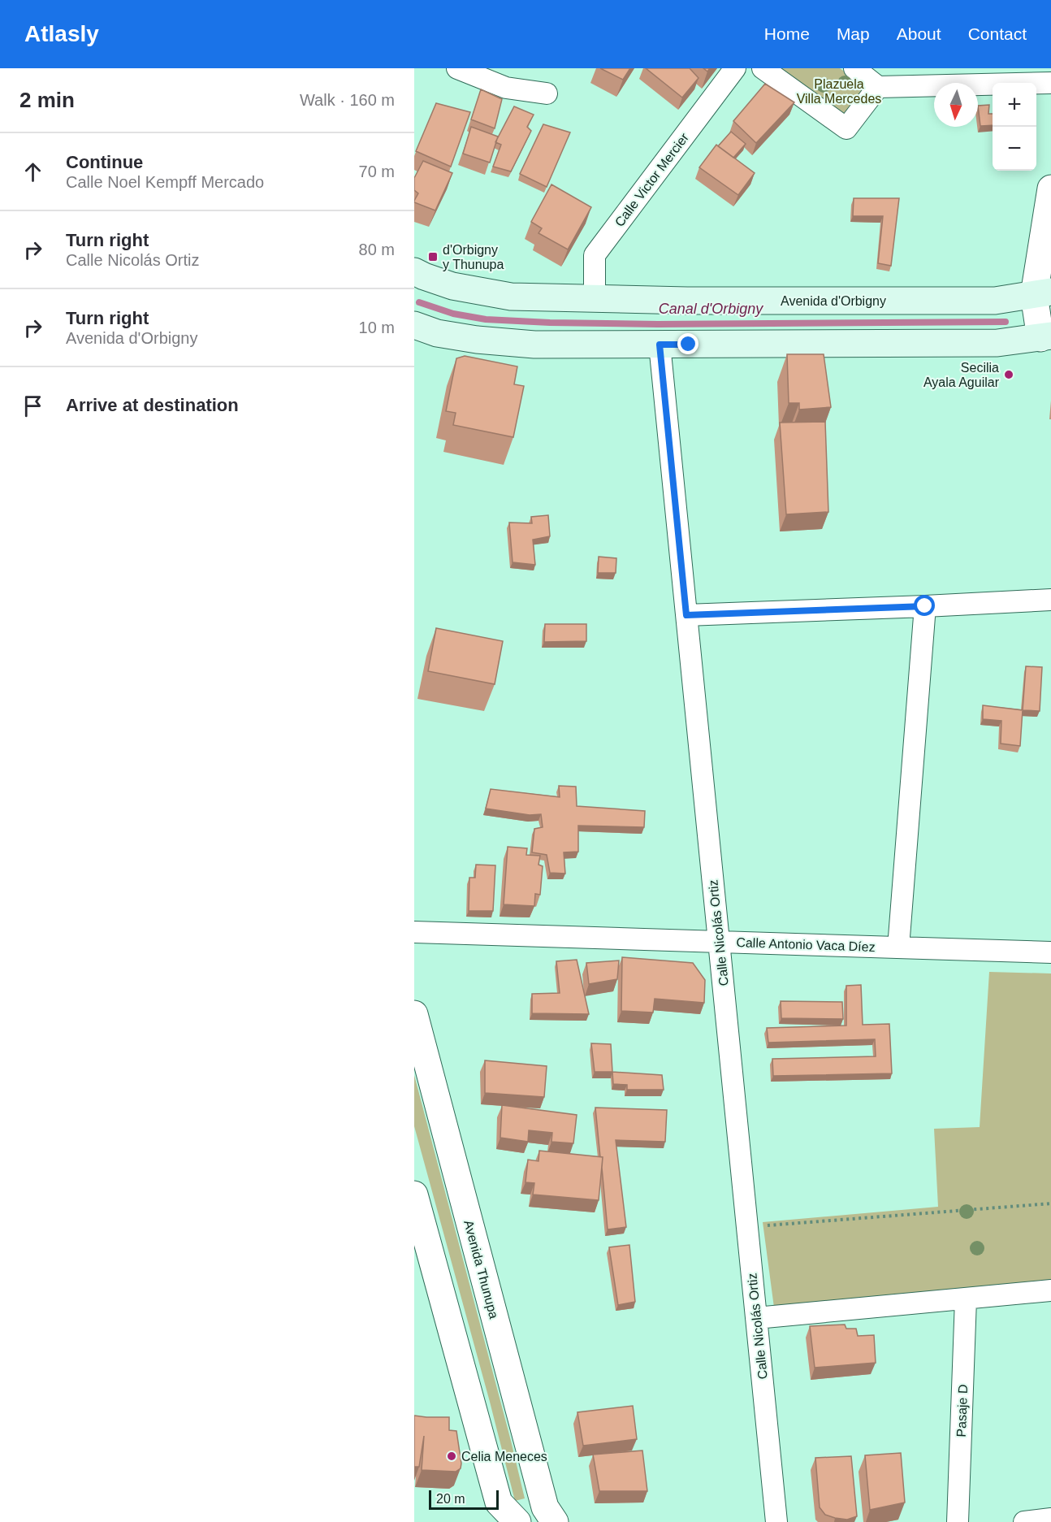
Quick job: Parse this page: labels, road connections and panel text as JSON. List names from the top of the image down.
{
  "streets": {
    "main road": ["Avenida d'Orbigny"],
    "street": [
      "Calle Victor Mercier",
      "Calle Nicolás Ortiz",
      "Calle Antonio Vaca Díez",
      "Avenida Thunupa",
      "Pasaje D"
    ]
  },
  "crossings": [
    ["Calle Victor Mercier", "Avenida d'Orbigny"],
    ["Calle Nicolás Ortiz", "Calle Antonio Vaca Díez"]
  ],
  "water": ["Canal d'Orbigny"],
  "parks": ["Plazuela Villa Mercedes"],
  "places": {
    "transit": ["d'Orbigny y Thunupa"],
    "other": ["Secilia Ayala Aguilar", "Celia Meneces"]
  },
  "scale_bar": "20 m",
  "north": "bottom",
  "page": {
    "header": "Atlasly",
    "nav": [
      "Home",
      "Map",
      "About",
      "Contact"
    ],
    "heading": ["2 min", "Walk · 160 m"],
    "map_buttons": ["+", "−"],
    "list": [
      ["Continue", "Calle Noel Kempff Mercado", "70 m"],
      ["Turn right", "Calle Nicolás Ortiz", "80 m"],
      ["Turn right", "Avenida d'Orbigny", "10 m"],
      "Arrive at destination"
    ],
    "scale": "20 m"
  }
}
